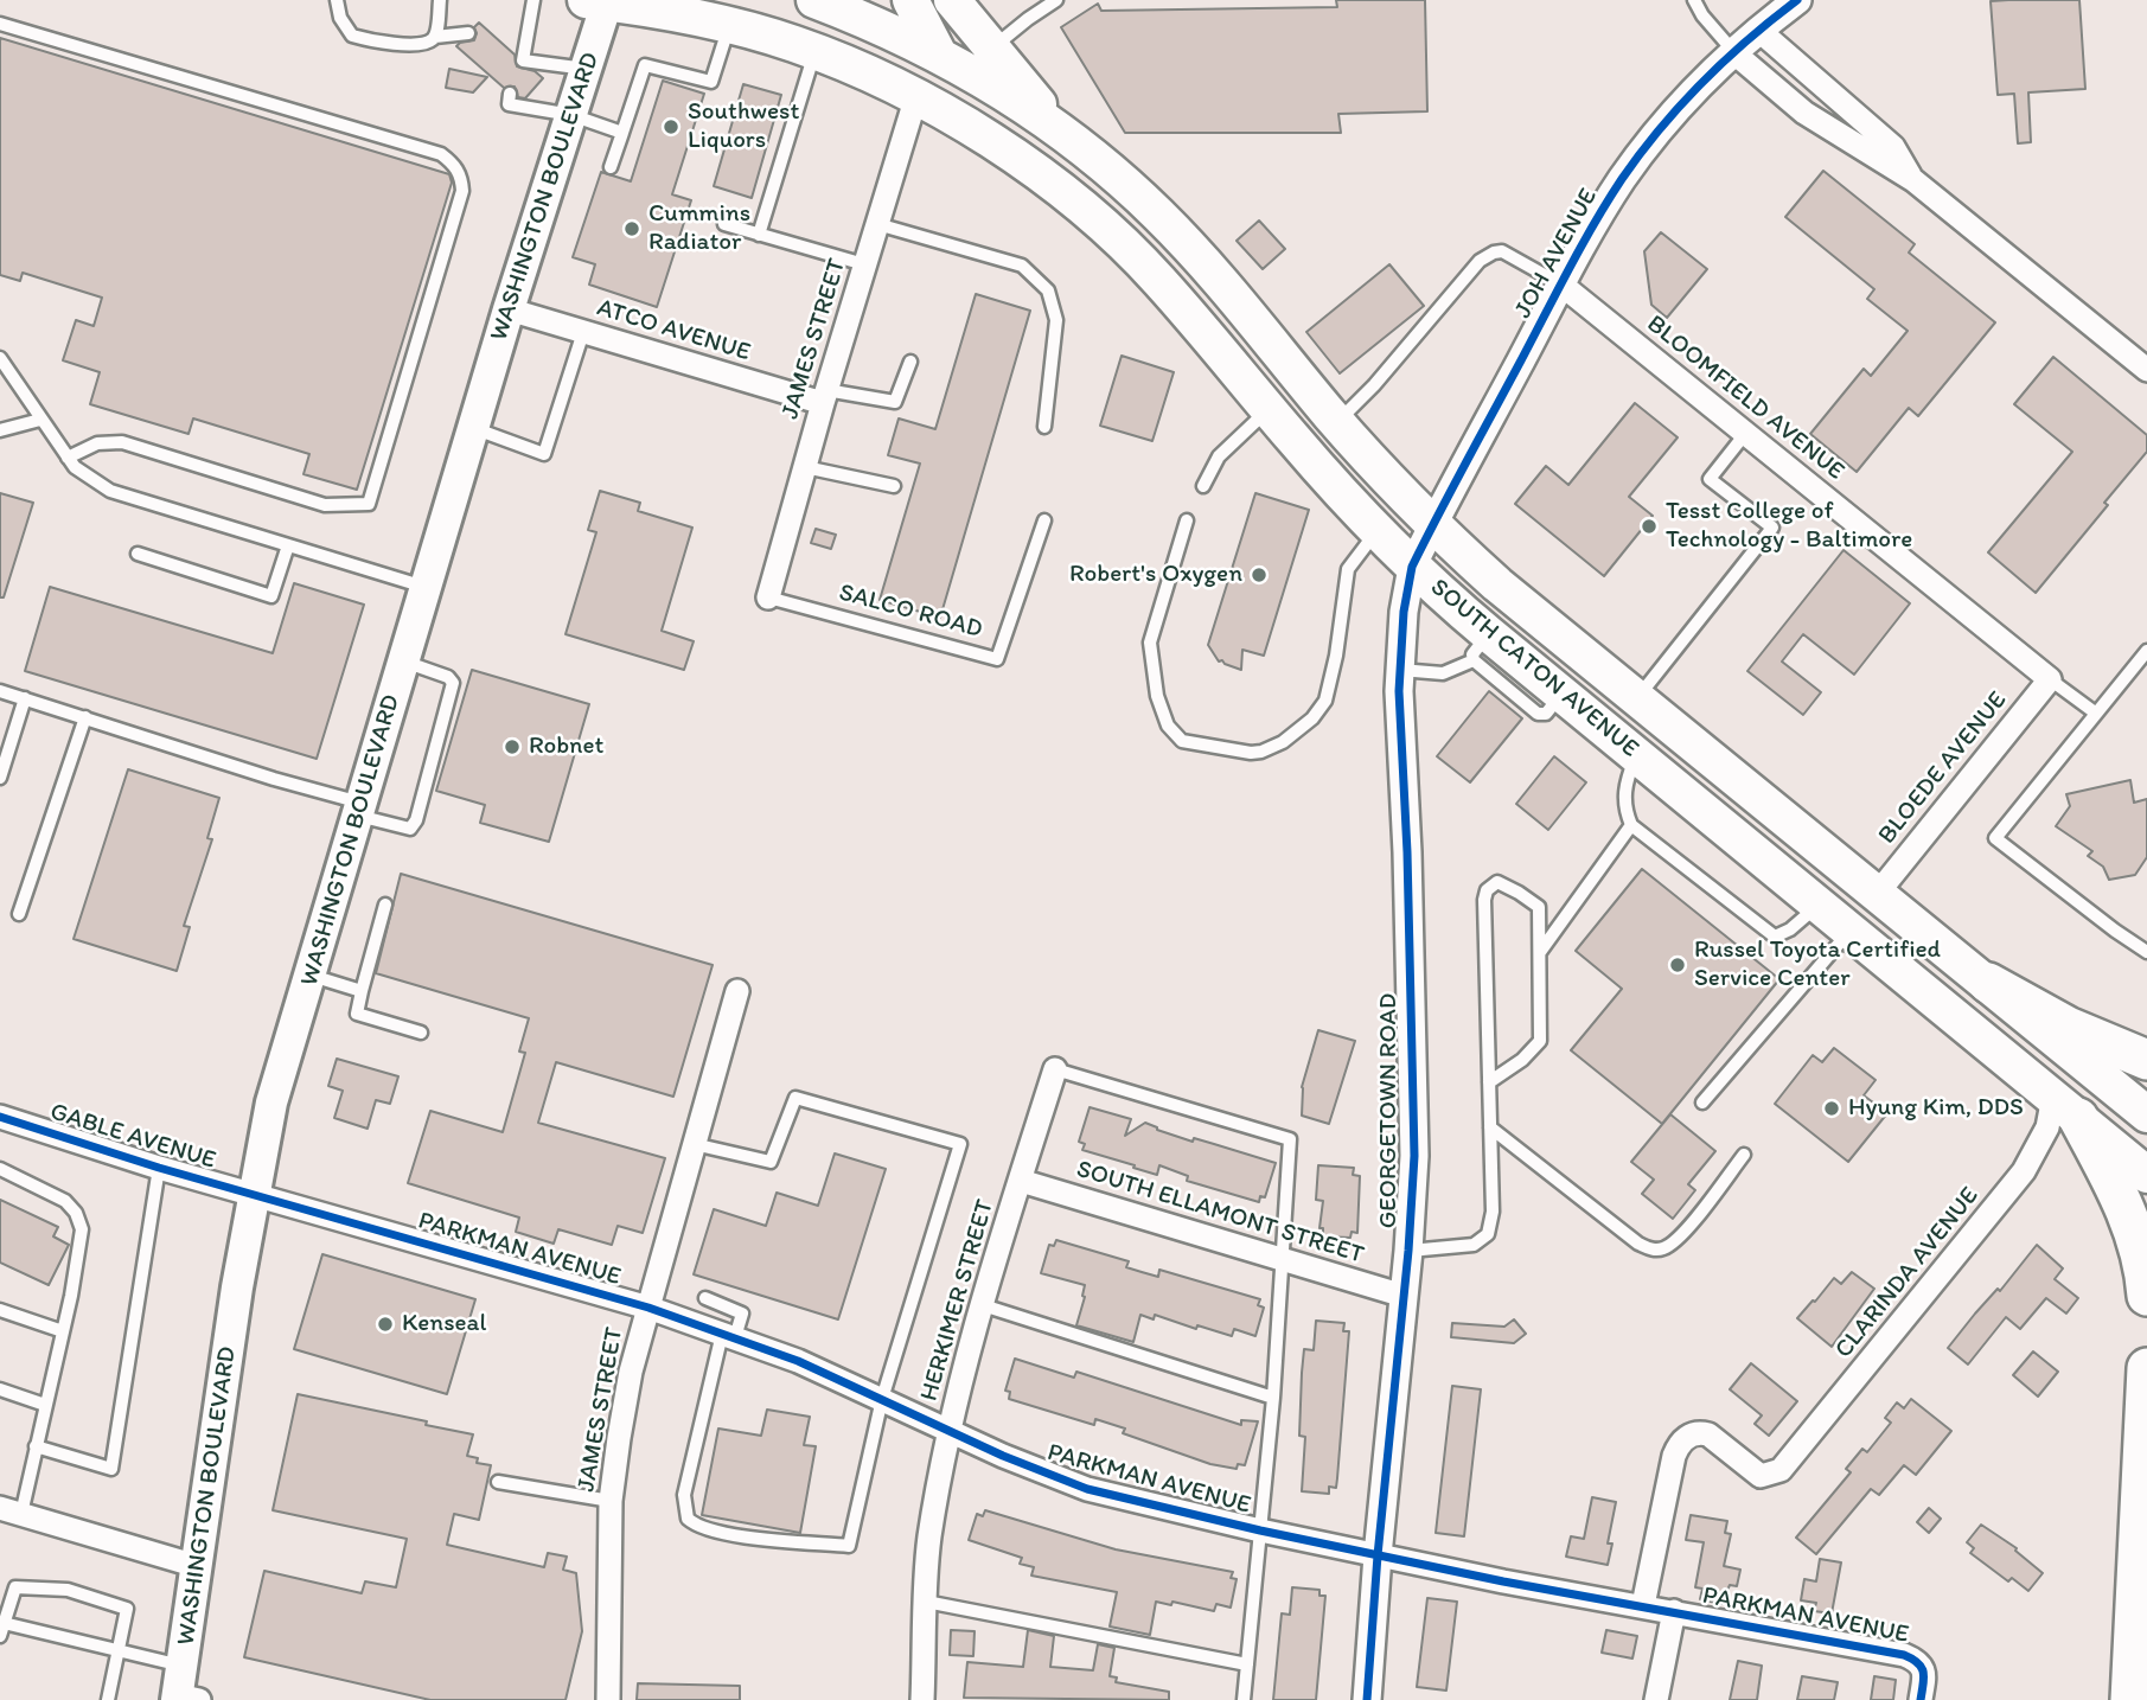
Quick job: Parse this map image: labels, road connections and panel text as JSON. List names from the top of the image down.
{
  "streets": {
    "main road": ["WASHINGTON BOULEVARD", "SOUTH CATON AVENUE"],
    "street": [
      "JOH AVENUE",
      "ATCO AVENUE",
      "JAMES STREET",
      "BLOOMFIELD AVENUE",
      "BLOEDE AVENUE",
      "GEORGETOWN ROAD",
      "GABLE AVENUE",
      "SOUTH ELLAMONT STREET",
      "PARKMAN AVENUE",
      "CLARINDA AVENUE",
      "HERKIMER STREET"
    ],
    "lane": ["SALCO ROAD"]
  },
  "crossings": [
    ["WASHINGTON BOULEVARD", "ATCO AVENUE"],
    ["WASHINGTON BOULEVARD", "SOUTH CATON AVENUE"],
    ["WASHINGTON BOULEVARD", "GABLE AVENUE"],
    ["WASHINGTON BOULEVARD", "PARKMAN AVENUE"],
    ["JOH AVENUE", "BLOOMFIELD AVENUE"],
    ["JOH AVENUE", "SOUTH CATON AVENUE"],
    ["JOH AVENUE", "GEORGETOWN ROAD"],
    ["ATCO AVENUE", "JAMES STREET"],
    ["JAMES STREET", "SALCO ROAD"],
    ["JAMES STREET", "SOUTH CATON AVENUE"],
    ["JAMES STREET", "PARKMAN AVENUE"],
    ["BLOOMFIELD AVENUE", "BLOEDE AVENUE"],
    ["SOUTH CATON AVENUE", "BLOEDE AVENUE"],
    ["SOUTH CATON AVENUE", "GEORGETOWN ROAD"],
    ["SOUTH CATON AVENUE", "CLARINDA AVENUE"],
    ["GEORGETOWN ROAD", "SOUTH ELLAMONT STREET"],
    ["GEORGETOWN ROAD", "PARKMAN AVENUE"],
    ["GABLE AVENUE", "PARKMAN AVENUE"],
    ["SOUTH ELLAMONT STREET", "HERKIMER STREET"],
    ["PARKMAN AVENUE", "CLARINDA AVENUE"],
    ["PARKMAN AVENUE", "HERKIMER STREET"]
  ],
  "places": [
    "Southwest Liquors",
    "Cummins Radiator",
    "Tesst College of Technology - Baltimore",
    "Robert's Oxygen",
    "Robnet",
    "Russel Toyota Certified Service Center",
    "Hyung Kim, DDS",
    "Kenseal"
  ]
}
